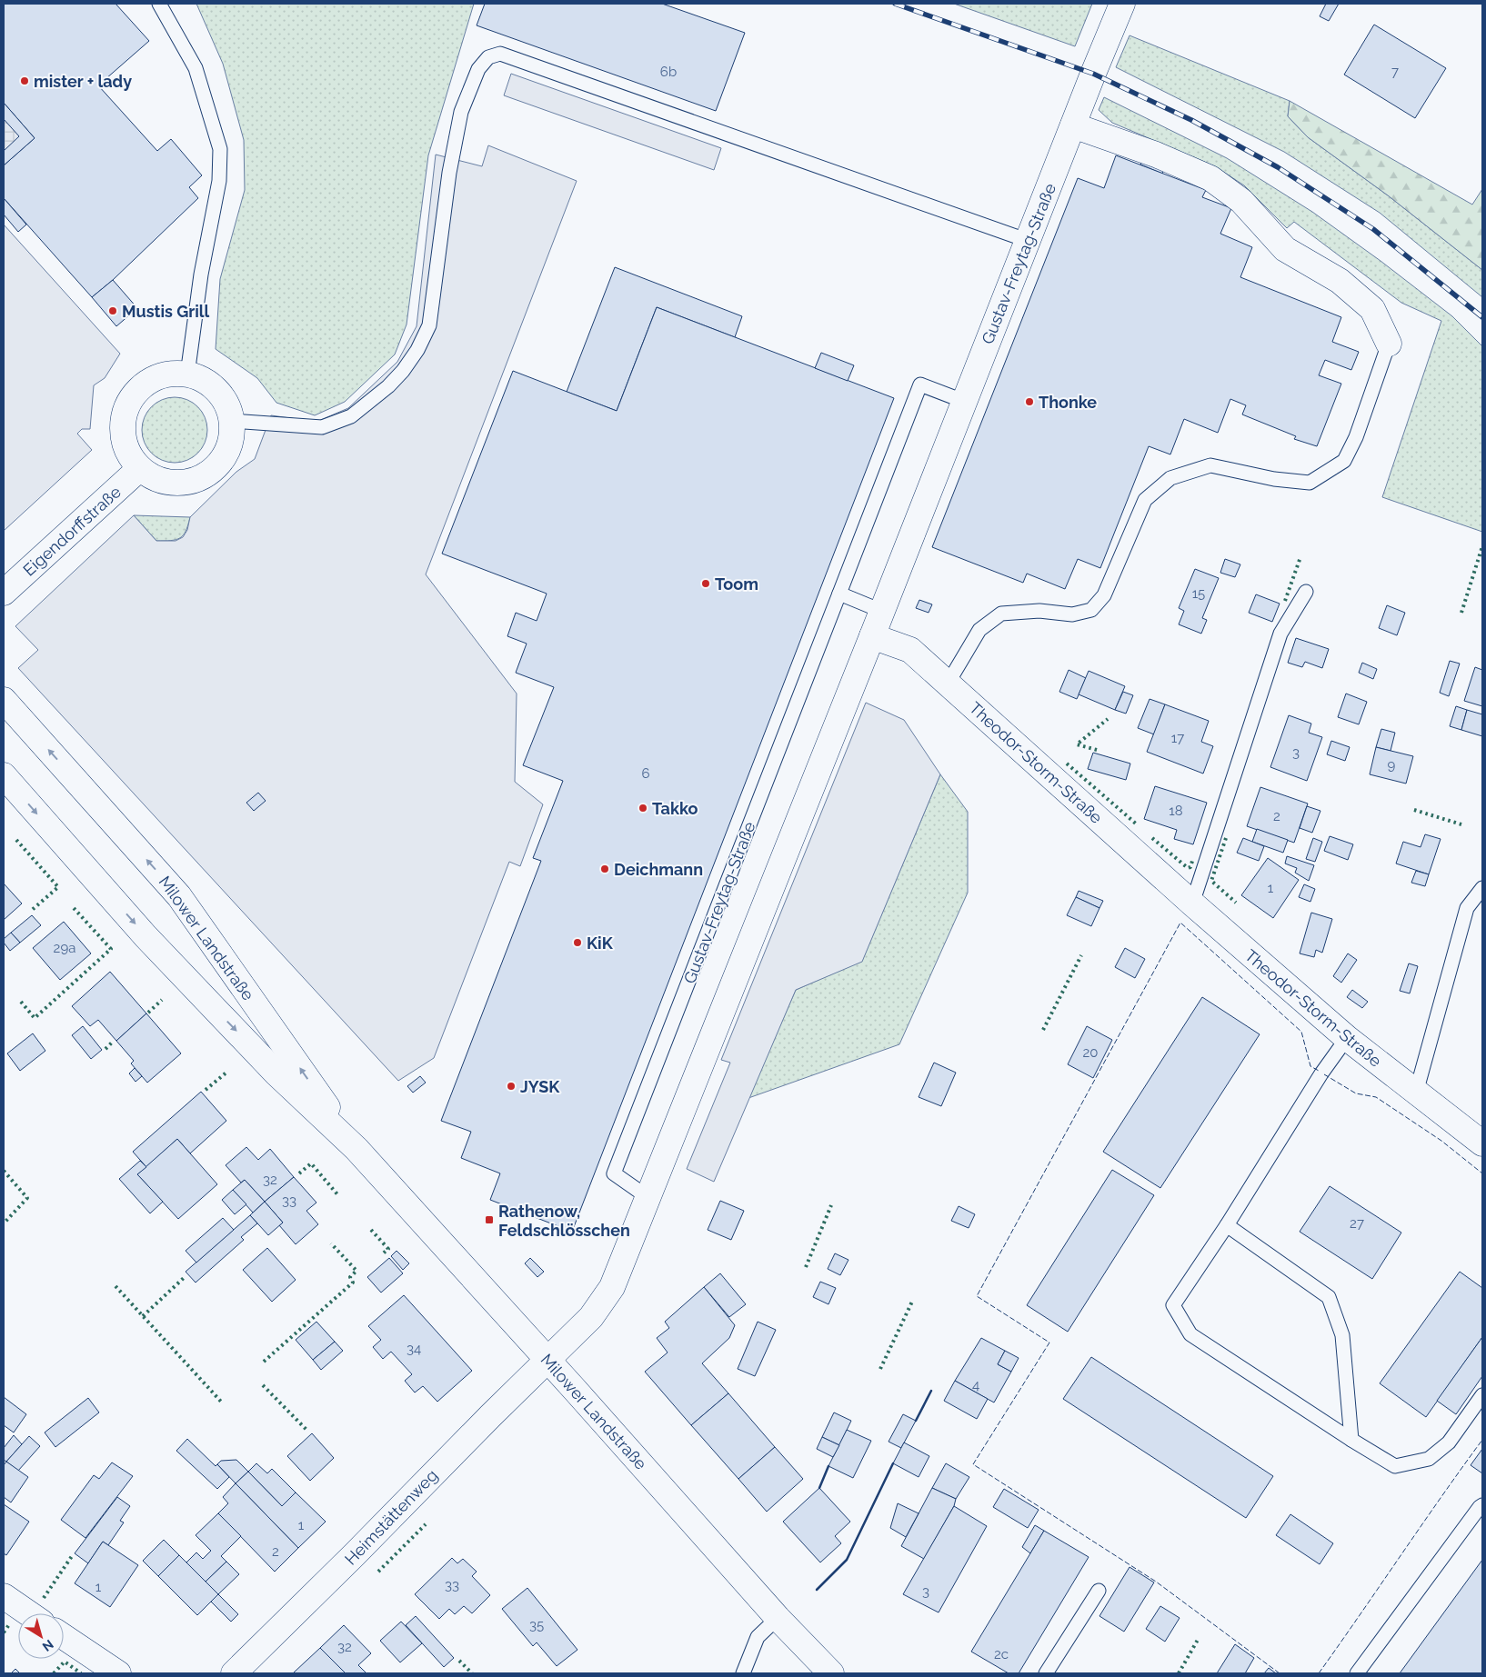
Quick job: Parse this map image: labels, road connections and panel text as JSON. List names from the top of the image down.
{
  "streets": {
    "street": [
      "Gustav-Freytag-Straße",
      "Eigendorffstraße",
      "Theodor-Storm-Straße",
      "Milower Landstraße",
      "Heimstättenweg"
    ]
  },
  "crossings": [
    ["Gustav-Freytag-Straße", "Theodor-Storm-Straße"],
    ["Gustav-Freytag-Straße", "Milower Landstraße"],
    ["Gustav-Freytag-Straße", "Heimstättenweg"],
    ["Milower Landstraße", "Heimstättenweg"]
  ],
  "places": {
    "other": [
      "mister + lady",
      "Mustis Grill",
      "Thonke",
      "Toom",
      "Takko",
      "Deichmann",
      "KiK",
      "JYSK"
    ],
    "transit": ["Rathenow, Feldschlösschen"]
  },
  "house_numbers": [
    "6b",
    "7",
    "15",
    "17",
    "3",
    "9",
    "6",
    "18",
    "2",
    "1",
    "29a",
    "20",
    "32",
    "33",
    "27",
    "34",
    "4",
    "1",
    "2",
    "33",
    "1",
    "3",
    "35",
    "32",
    "2c"
  ],
  "north": "bottom right"
}
